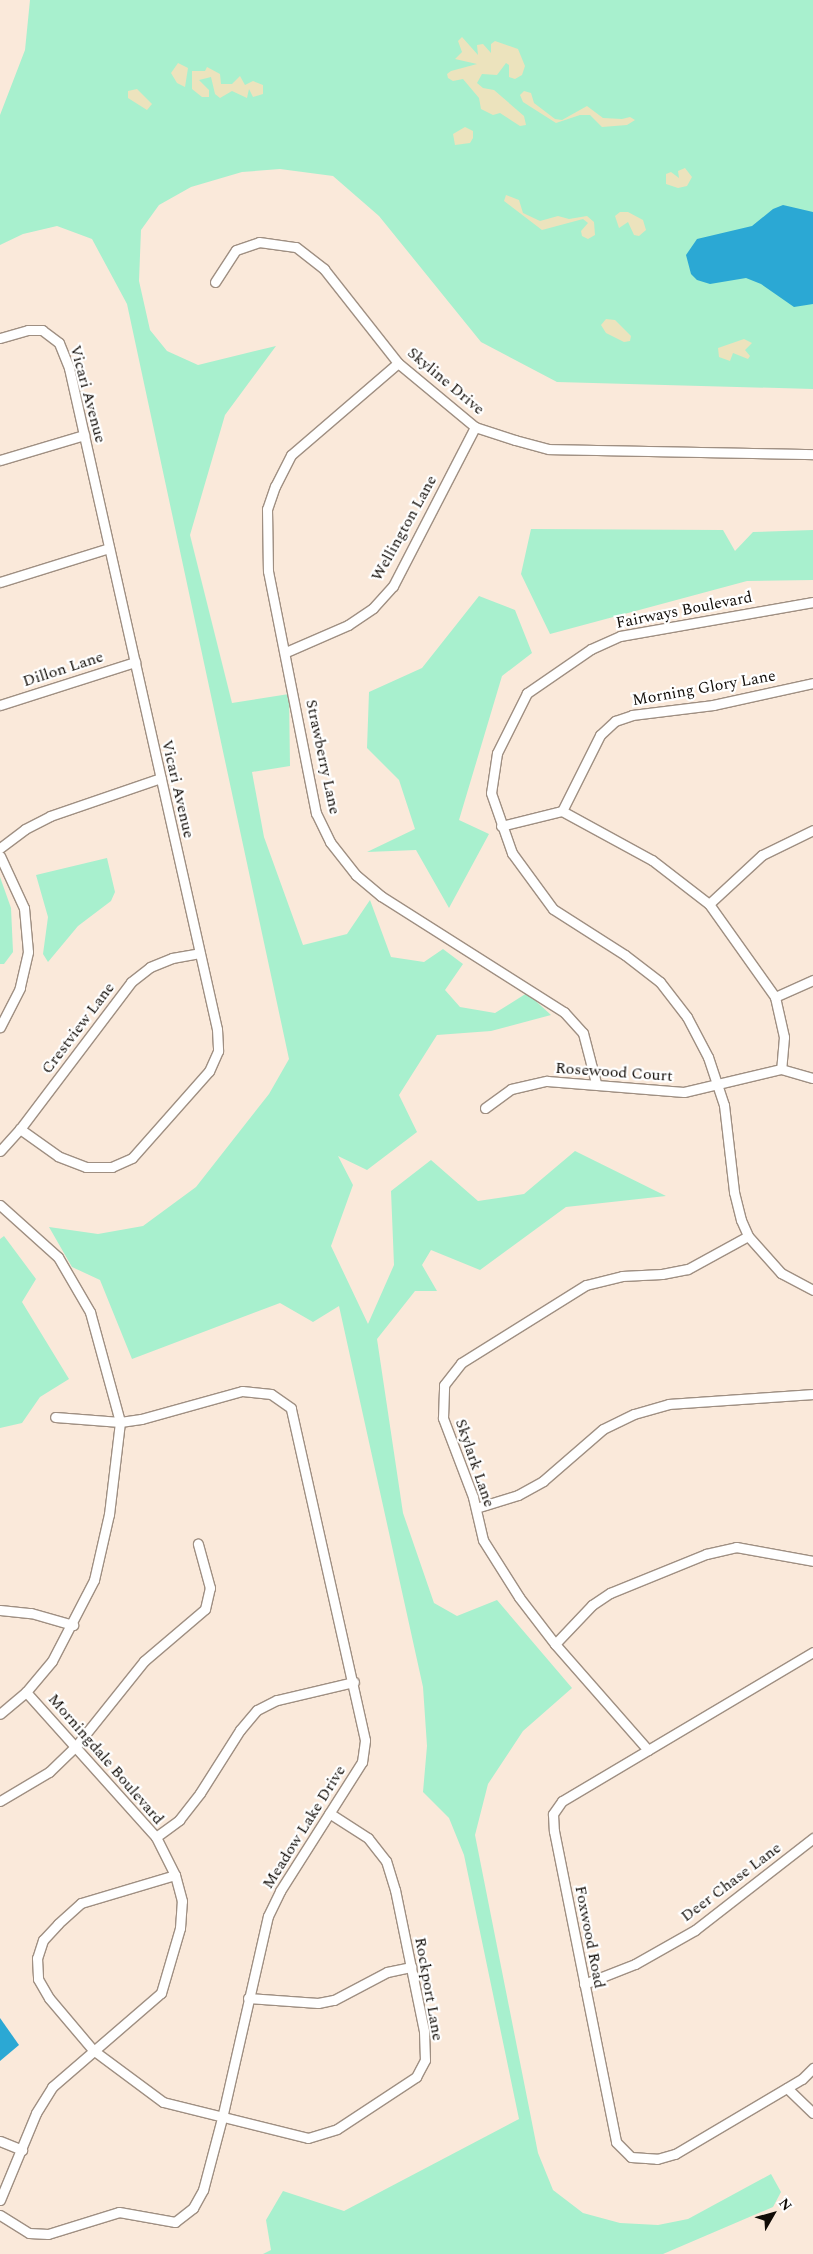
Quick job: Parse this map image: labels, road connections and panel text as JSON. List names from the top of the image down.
{
  "streets": {
    "street": [
      "Skyline Drive",
      "Vicari Avenue",
      "Wellington Lane",
      "Fairways Boulevard",
      "Dillon Lane",
      "Morning Glory Lane",
      "Strawberry Lane",
      "Crestview Lane",
      "Rosewood Court",
      "Skylark Lane",
      "Morningdale Boulevard",
      "Meadow Lake Drive",
      "Deer Chase Lane",
      "Foxwood Road",
      "Rockport Lane"
    ]
  },
  "crossings": [
    ["Skyline Drive", "Wellington Lane"],
    ["Skyline Drive", "Strawberry Lane"],
    ["Vicari Avenue", "Dillon Lane"],
    ["Vicari Avenue", "Crestview Lane"],
    ["Wellington Lane", "Strawberry Lane"],
    ["Fairways Boulevard", "Rosewood Court"],
    ["Fairways Boulevard", "Skylark Lane"],
    ["Strawberry Lane", "Rosewood Court"],
    ["Skylark Lane", "Foxwood Road"],
    ["Morningdale Boulevard", "Meadow Lake Drive"],
    ["Morningdale Boulevard", "Rockport Lane"],
    ["Meadow Lake Drive", "Rockport Lane"],
    ["Deer Chase Lane", "Foxwood Road"]
  ],
  "north": "top right"
}
